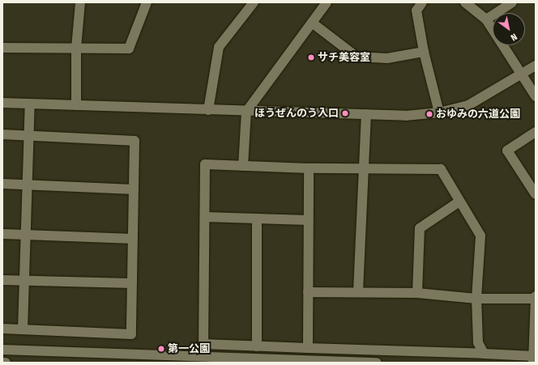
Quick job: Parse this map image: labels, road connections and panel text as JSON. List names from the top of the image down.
{
  "places": [
    "サチ美容室",
    "ほうぜんのう入口",
    "おゆみの六道公園",
    "第一公園"
  ],
  "north": "bottom right"
}
